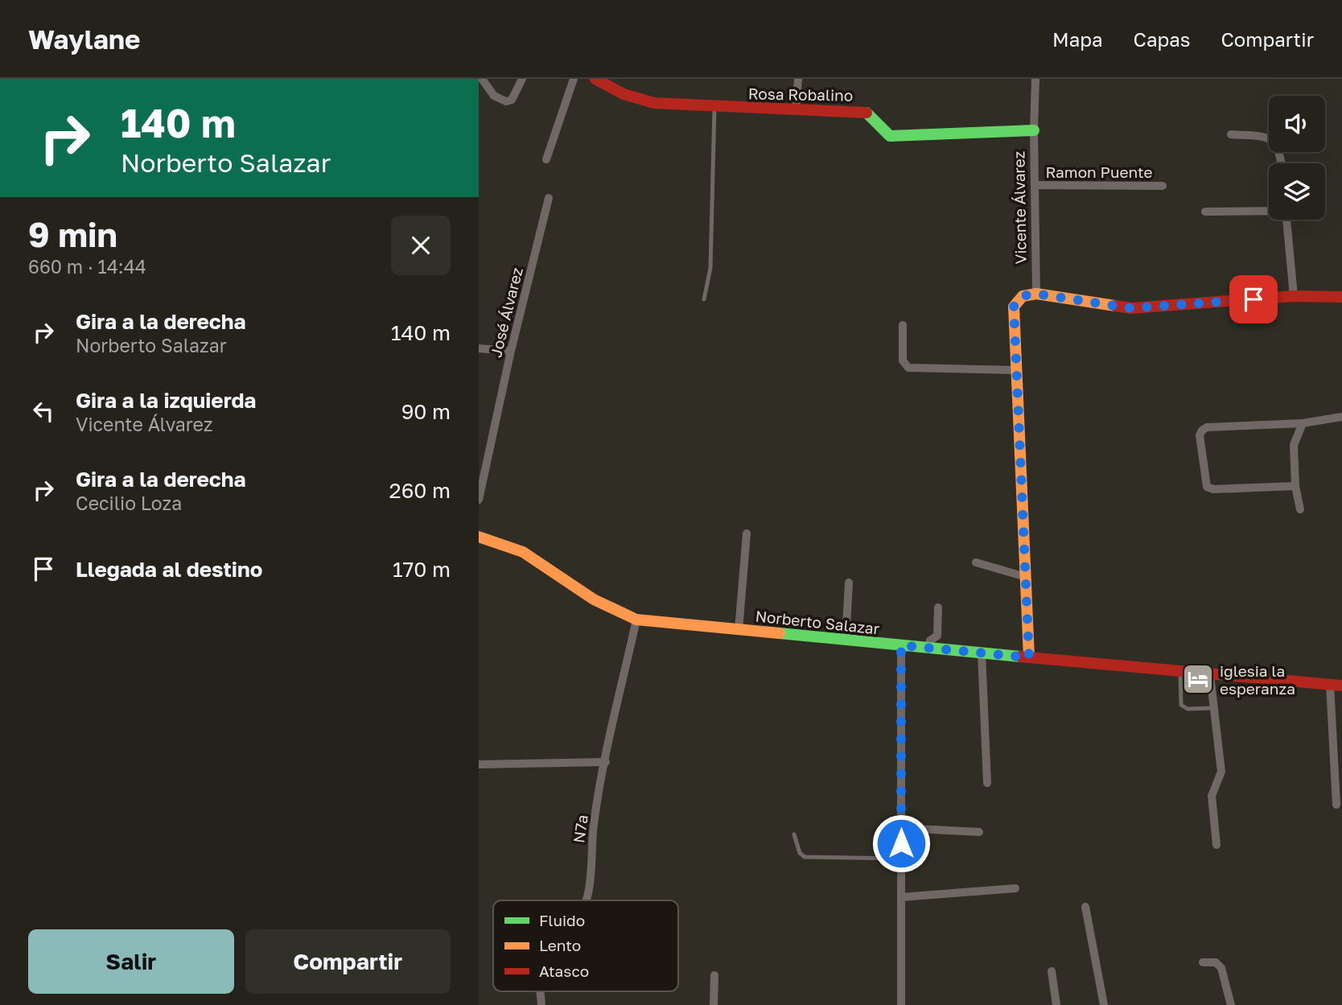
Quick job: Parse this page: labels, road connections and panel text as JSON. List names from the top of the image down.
{
  "streets": {
    "street": [
      "Rosa Robalino",
      "Ramon Puente",
      "Vicente Álvarez",
      "José Álvarez",
      "Norberto Salazar",
      "N7a"
    ]
  },
  "crossings": [
    ["Rosa Robalino", "Vicente Álvarez"],
    ["Ramon Puente", "Vicente Álvarez"],
    ["Norberto Salazar", "N7a"]
  ],
  "places": {
    "hotel": ["iglesia la esperanza"]
  },
  "legend": ["Fluido", "Lento", "Atasco"],
  "page": {
    "header": "Waylane",
    "nav": ["Mapa", "Capas", "Compartir"],
    "turn": ["140 m", "Norberto Salazar"],
    "heading": ["9 min", "660 m · 14:44"],
    "list": [
      {
        "name": "Gira a la derecha",
        "note": "Norberto Salazar",
        "value": "140 m"
      },
      {
        "name": "Gira a la izquierda",
        "note": "Vicente Álvarez",
        "value": "90 m"
      },
      {
        "name": "Gira a la derecha",
        "note": "Cecilio Loza",
        "value": "260 m"
      },
      {
        "name": "Llegada al destino",
        "value": "170 m"
      }
    ],
    "buttons": ["Salir", "Compartir"]
  }
}
